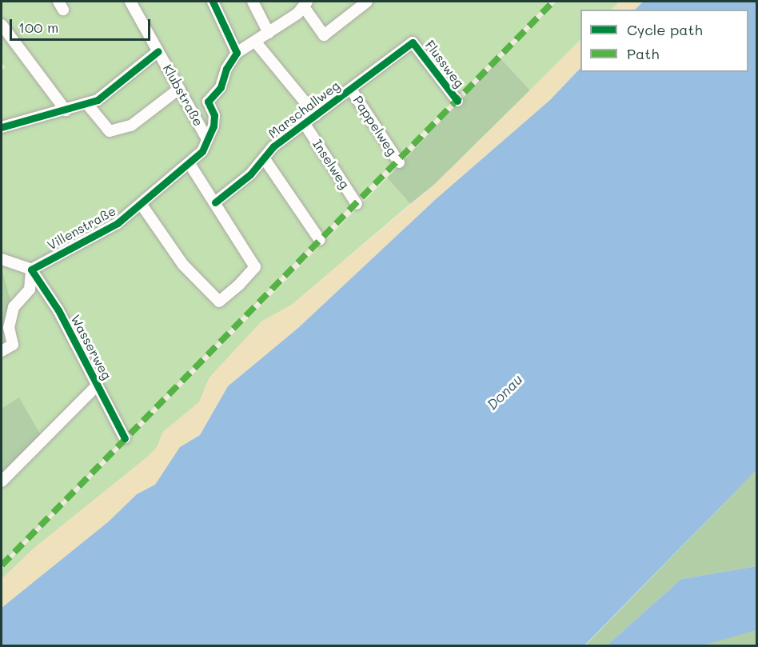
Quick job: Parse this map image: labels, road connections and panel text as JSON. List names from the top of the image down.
{
  "streets": {
    "street": [
      "Flussweg",
      "Klubstraße",
      "Marschallweg",
      "Pappelweg",
      "Inselweg",
      "Villenstraße",
      "Wasserweg"
    ]
  },
  "crossings": [
    ["Flussweg", "Marschallweg"],
    ["Klubstraße", "Villenstraße"],
    ["Marschallweg", "Pappelweg"],
    ["Marschallweg", "Inselweg"],
    ["Villenstraße", "Wasserweg"]
  ],
  "water": ["Donau"],
  "legend": ["Cycle path", "Path"],
  "scale_bar": "100 m"
}
